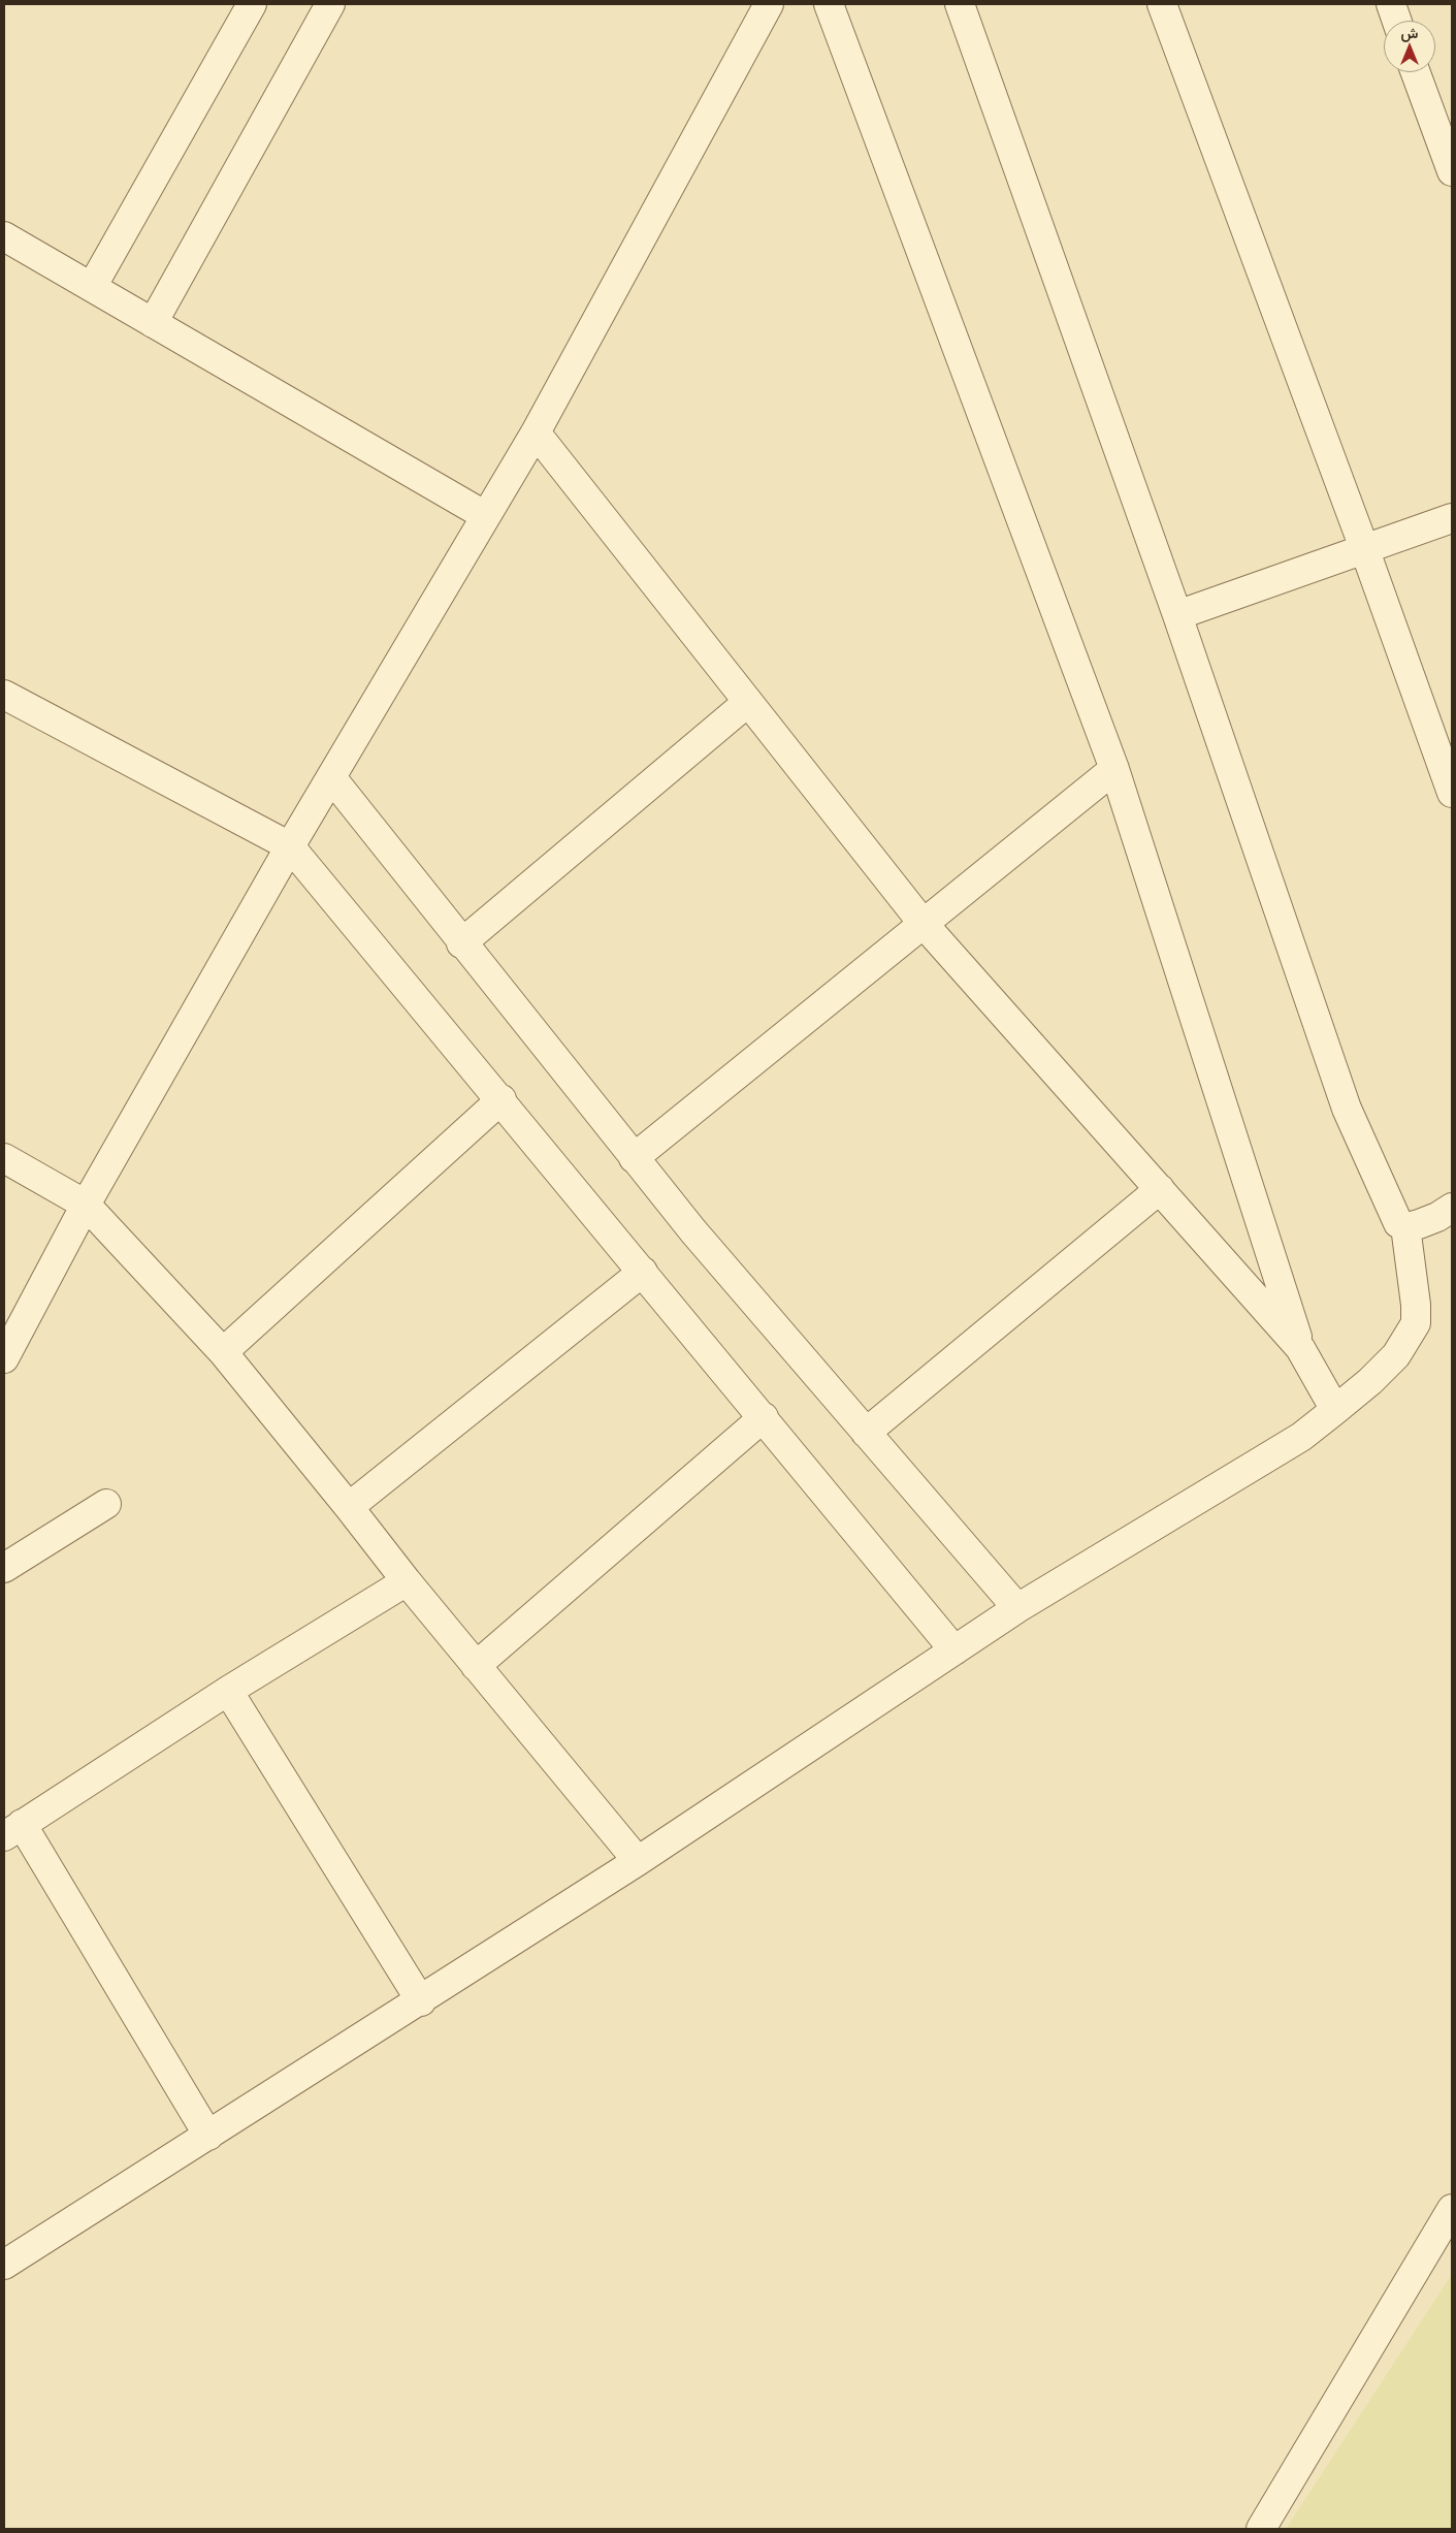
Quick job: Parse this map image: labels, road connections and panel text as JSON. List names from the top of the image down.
{
  "north": "top"
}
